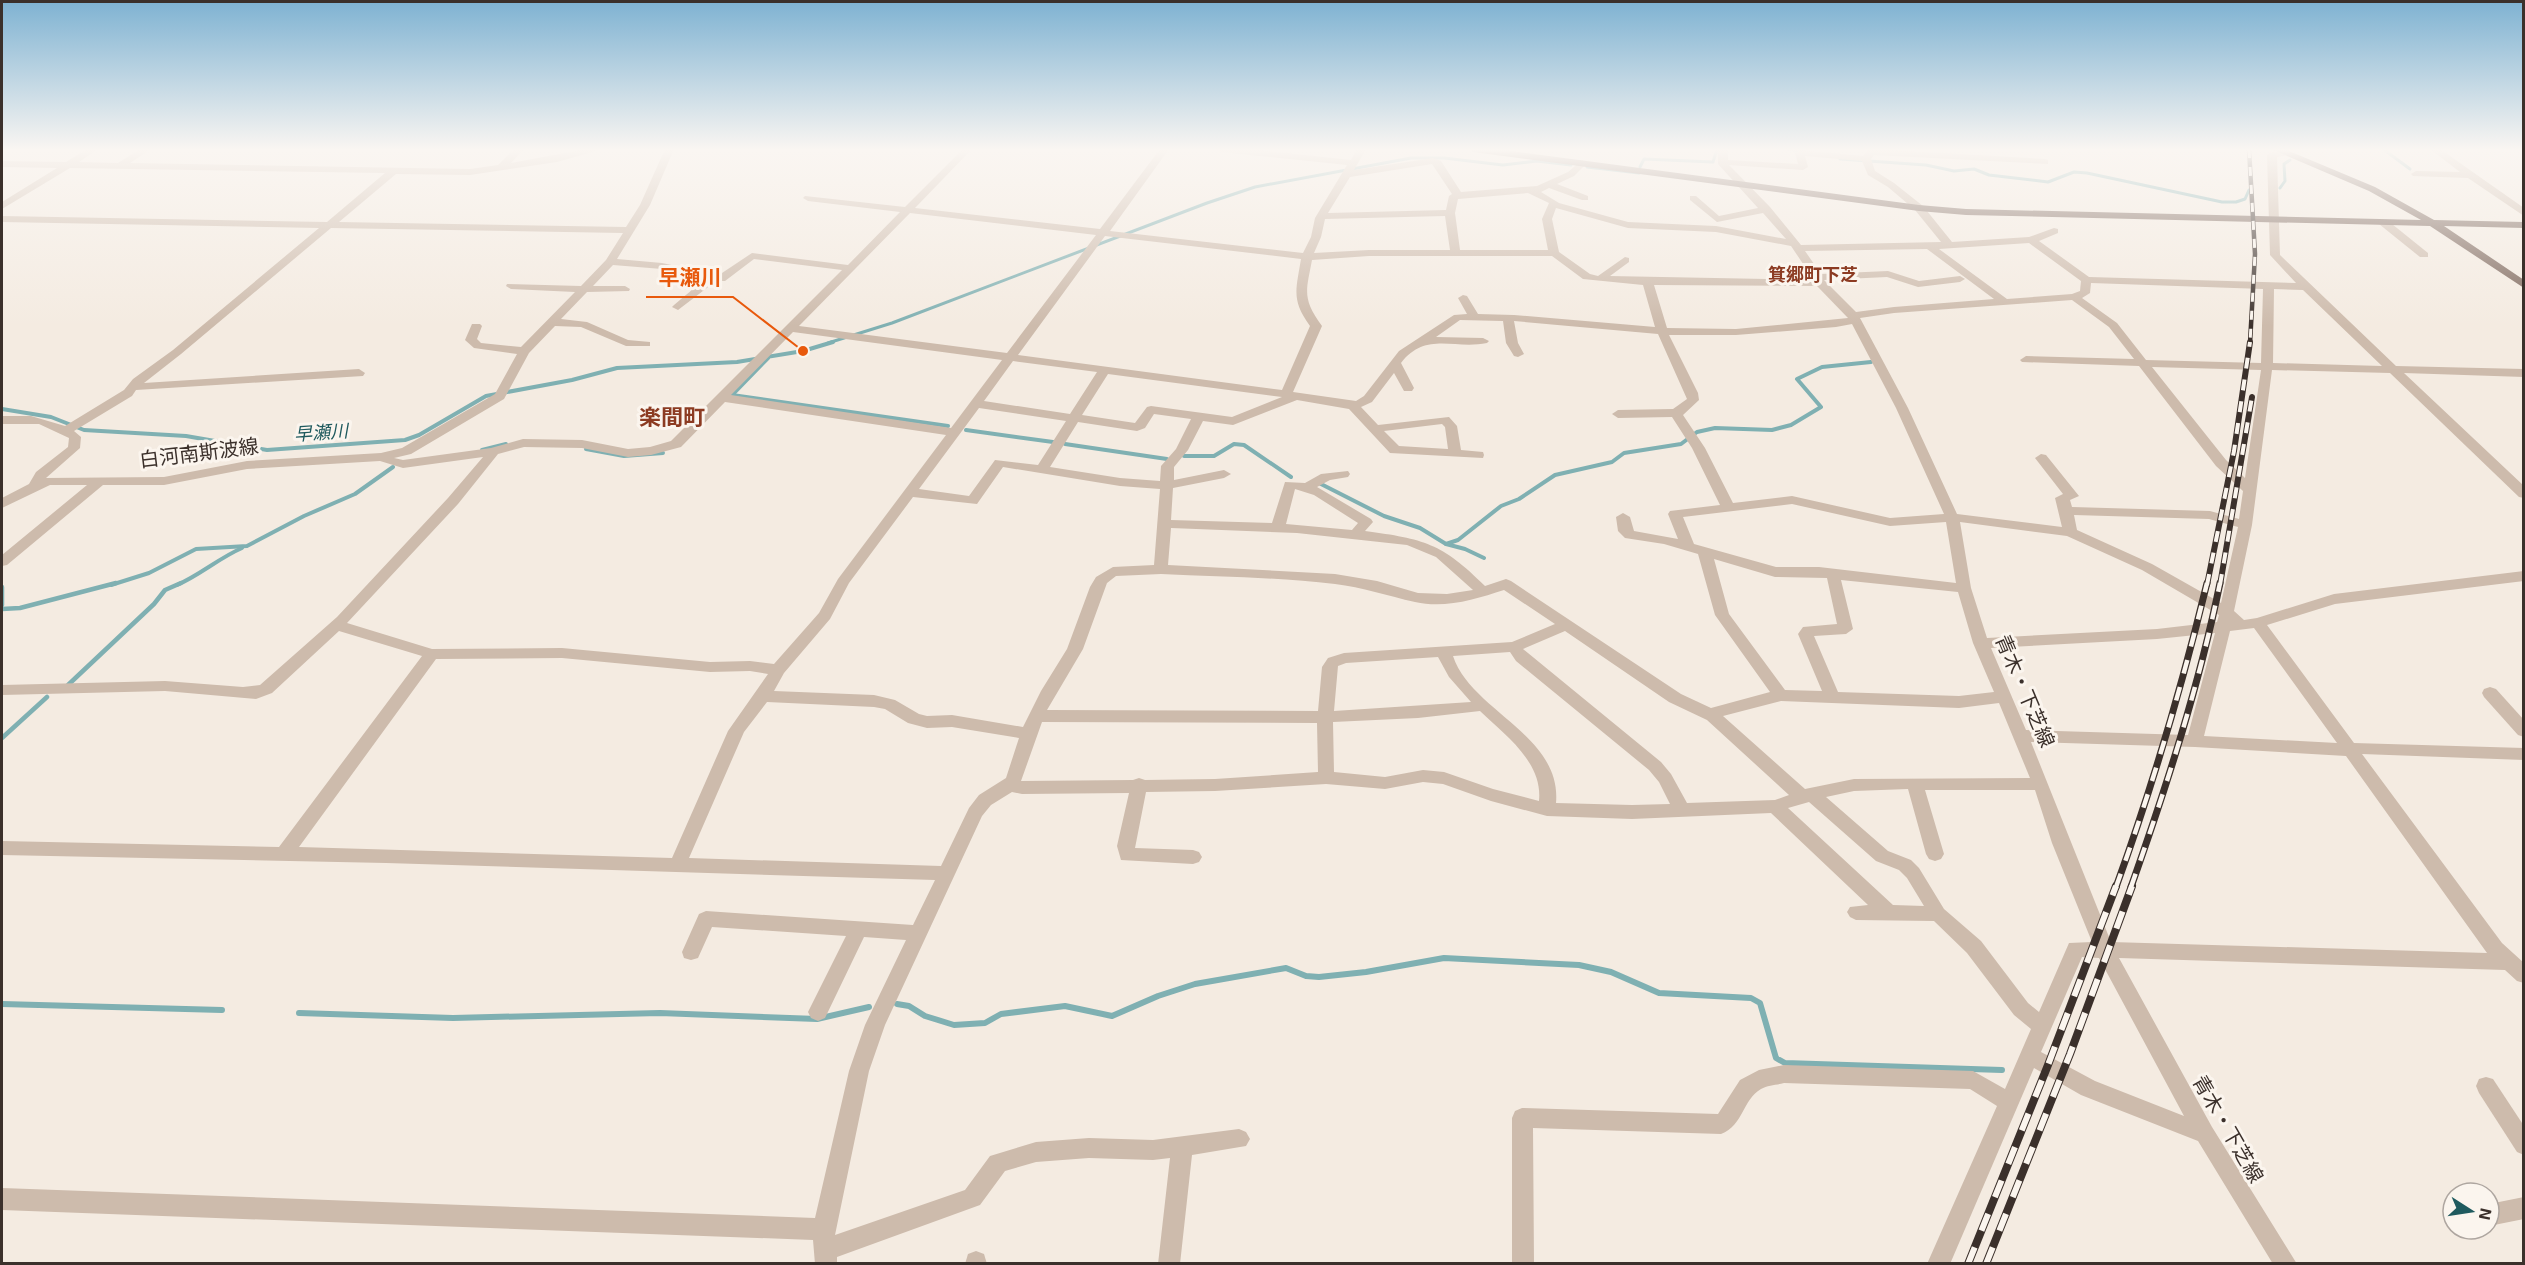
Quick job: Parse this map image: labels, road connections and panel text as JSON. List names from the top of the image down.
{
  "streets": {
    "street": ["白河南斯波線", "青木・下芝線"]
  },
  "districts": ["箕郷町下芝", "楽間町"],
  "water": ["早瀬川"],
  "places": ["早瀬川"],
  "north": "right"
}
